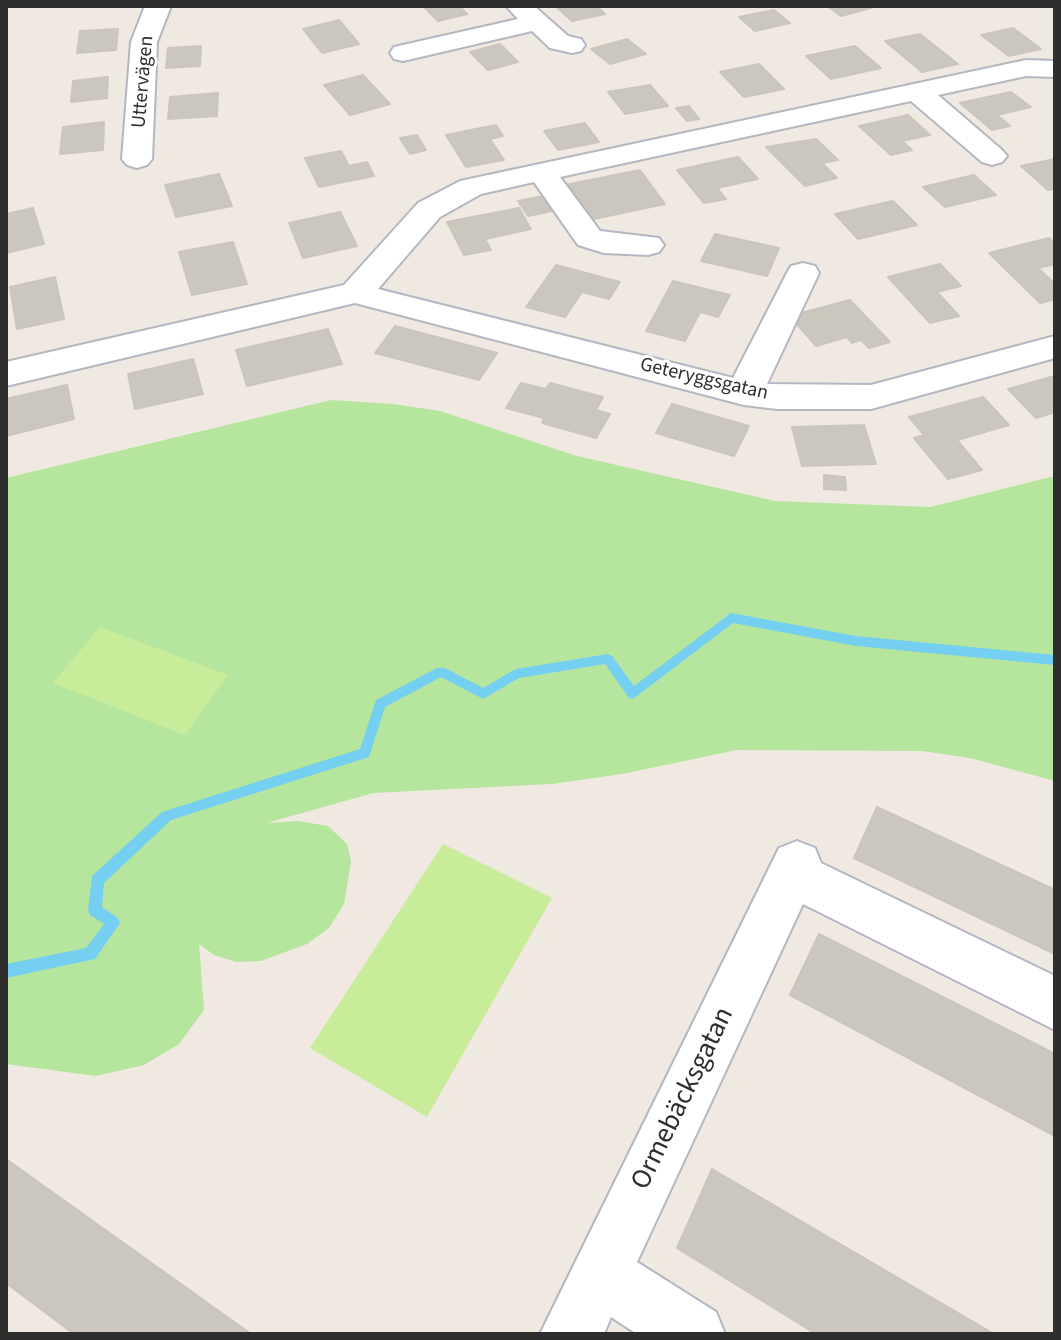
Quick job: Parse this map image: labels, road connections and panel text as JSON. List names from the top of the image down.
{
  "streets": {
    "street": ["Uttervägen", "Geteryggsgatan", "Ormebäcksgatan"]
  }
}
